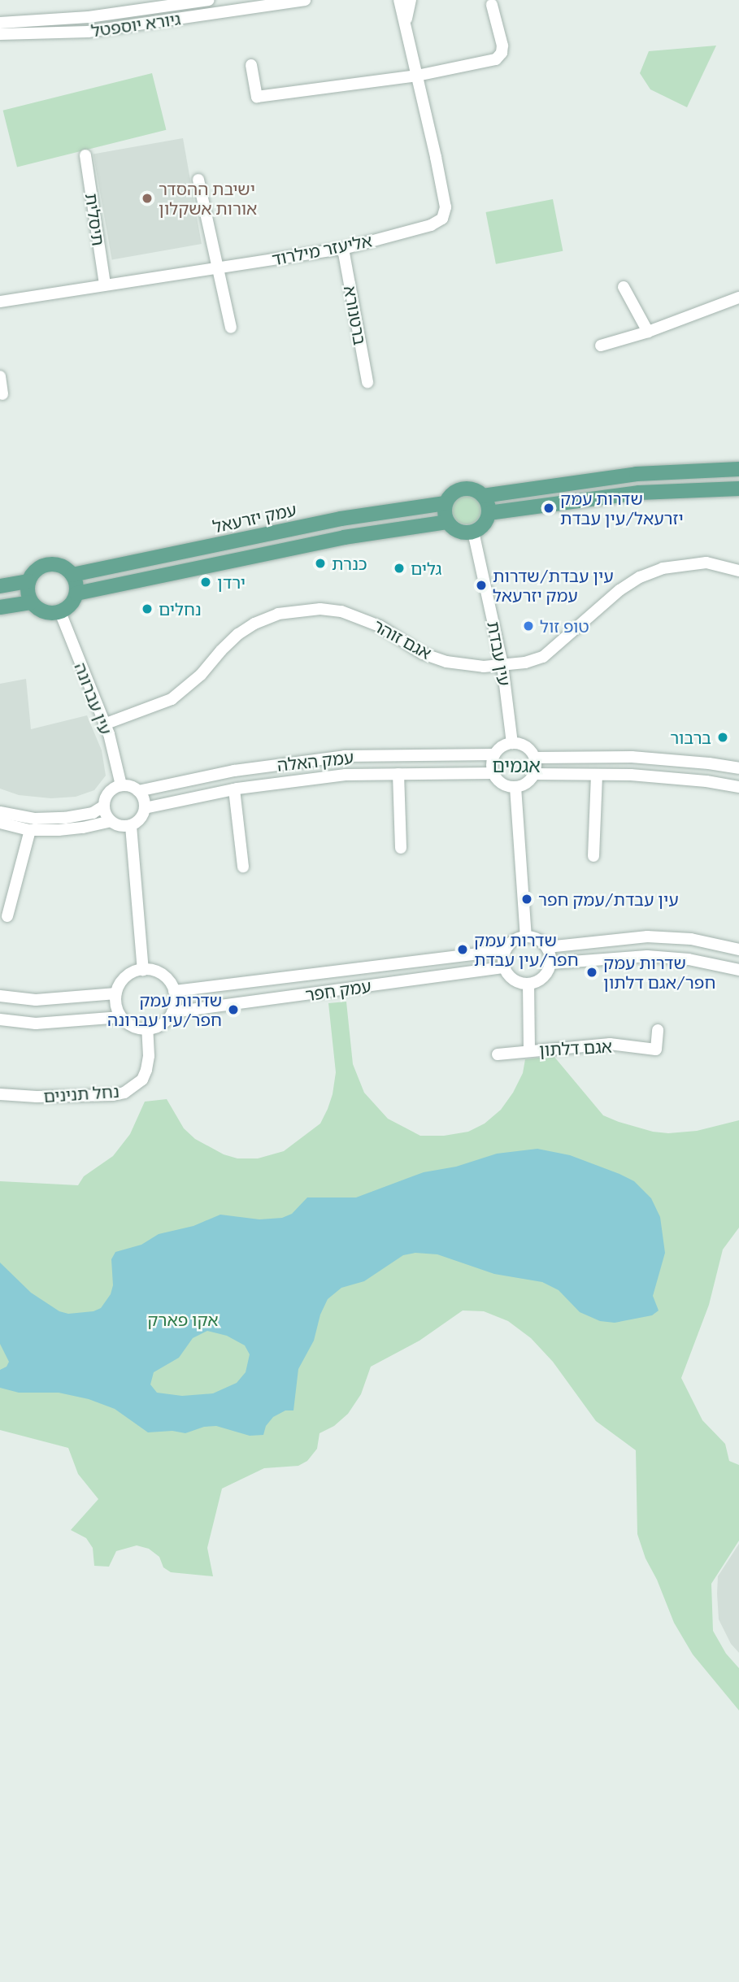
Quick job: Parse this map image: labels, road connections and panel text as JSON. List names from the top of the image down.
{
  "streets": {
    "main road": ["עמק יזרעאל"],
    "street": [
      "גיורא יוספטל",
      "תיסלית",
      "אליעזר מילרוד",
      "ברטנורא",
      "אגם זוהר",
      "עין עבדת",
      "עין עברונה",
      "עמק האלה",
      "עמק חפר",
      "אגם דלתון",
      "נחל תנינים"
    ]
  },
  "crossings": [
    ["תיסלית", "אליעזר מילרוד"],
    ["אליעזר מילרוד", "ברטנורא"],
    ["עמק יזרעאל", "עין עבדת"],
    ["עמק יזרעאל", "עין עברונה"],
    ["אגם זוהר", "עין עבדת"],
    ["אגם זוהר", "עין עברונה"],
    ["עין עבדת", "עמק האלה"],
    ["עין עברונה", "עמק האלה"],
    ["עמק חפר", "אגם דלתון"],
    ["עמק חפר", "נחל תנינים"]
  ],
  "districts": ["אגמים"],
  "parks": ["אקו פארק"],
  "places": [
    "ישיבת ההסדר אורות אשקלון",
    "שדרות עמק יזרעאל/עין עבדת",
    "כנרת",
    "גלים",
    "ירדן",
    "עין עבדת/שדרות עמק יזרעאל",
    "נחלים",
    "טופ זול",
    "ברבור",
    "עין עבדת/עמק חפר",
    "שדרות עמק חפר/עין עבדת",
    "שדרות עמק חפר/אגם דלתון",
    "שדרות עמק חפר/עין עברונה"
  ]
}
